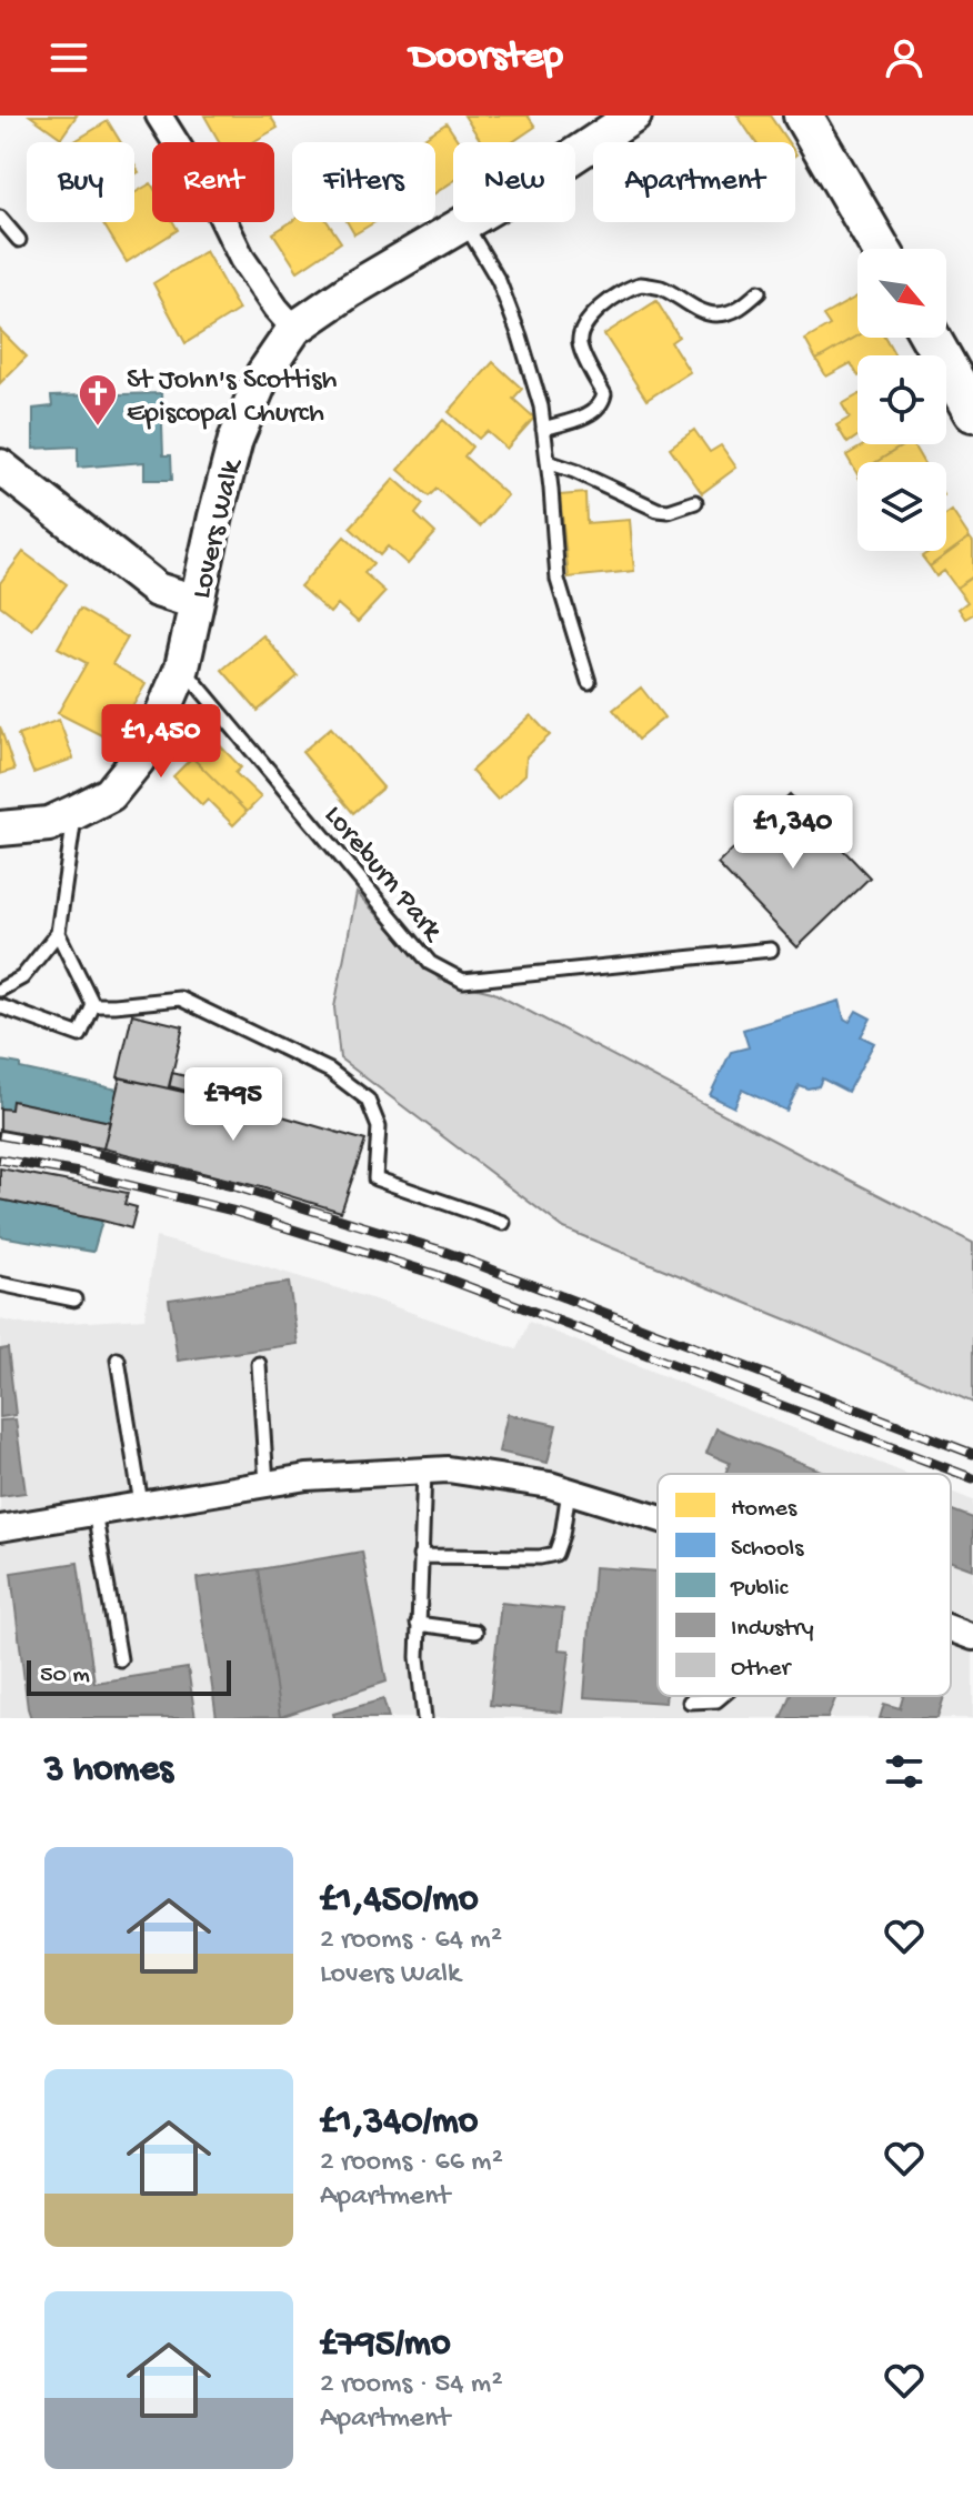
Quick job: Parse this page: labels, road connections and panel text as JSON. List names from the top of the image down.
{
  "streets": {
    "street": ["Lovers Walk"],
    "lane": ["Loreburn Park"]
  },
  "crossings": [
    ["Lovers Walk", "Loreburn Park"]
  ],
  "places": {
    "church": ["St John's Scottish Episcopal Church"]
  },
  "legend": [
    "Homes",
    "Schools",
    "Public",
    "Industry",
    "Other"
  ],
  "scale_bar": "50 m",
  "north": "bottom right",
  "page": {
    "header": "Doorstep",
    "chip": [
      "Buy",
      "Rent",
      "Filters",
      "New",
      "Apartment"
    ],
    "price": ["£1,450", "£1,340", "£795"],
    "scale": "50 m",
    "heading": "3 homes",
    "list": [
      {
        "name": "£1,450/mo",
        "note": "2 rooms · 64 m² · Lovers Walk"
      },
      {
        "name": "£1,340/mo",
        "note": "2 rooms · 66 m² · Apartment"
      },
      {
        "name": "£795/mo",
        "note": "2 rooms · 54 m² · Apartment"
      }
    ]
  }
}
